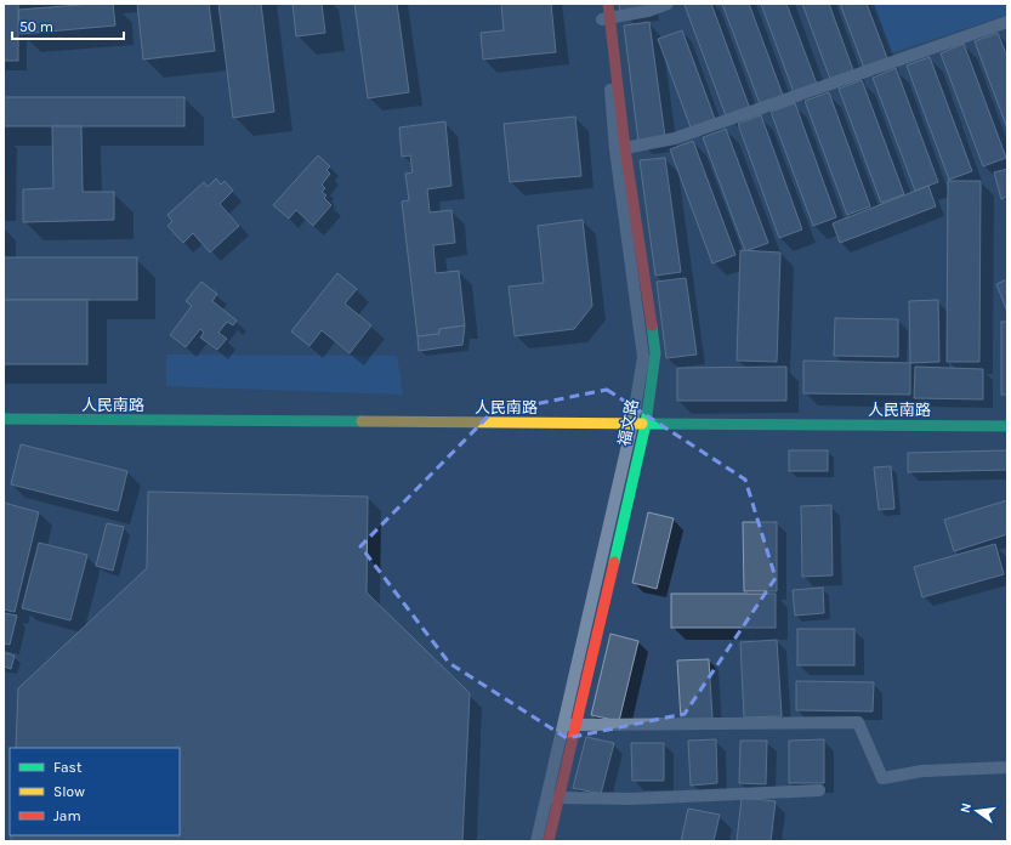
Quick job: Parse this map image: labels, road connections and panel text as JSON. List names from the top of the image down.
{
  "streets": {
    "main road": ["人民南路", "福文路"]
  },
  "crossings": [
    ["人民南路", "福文路"]
  ],
  "legend": ["Fast", "Slow", "Jam"],
  "scale_bar": "50 m",
  "north": "left"
}
